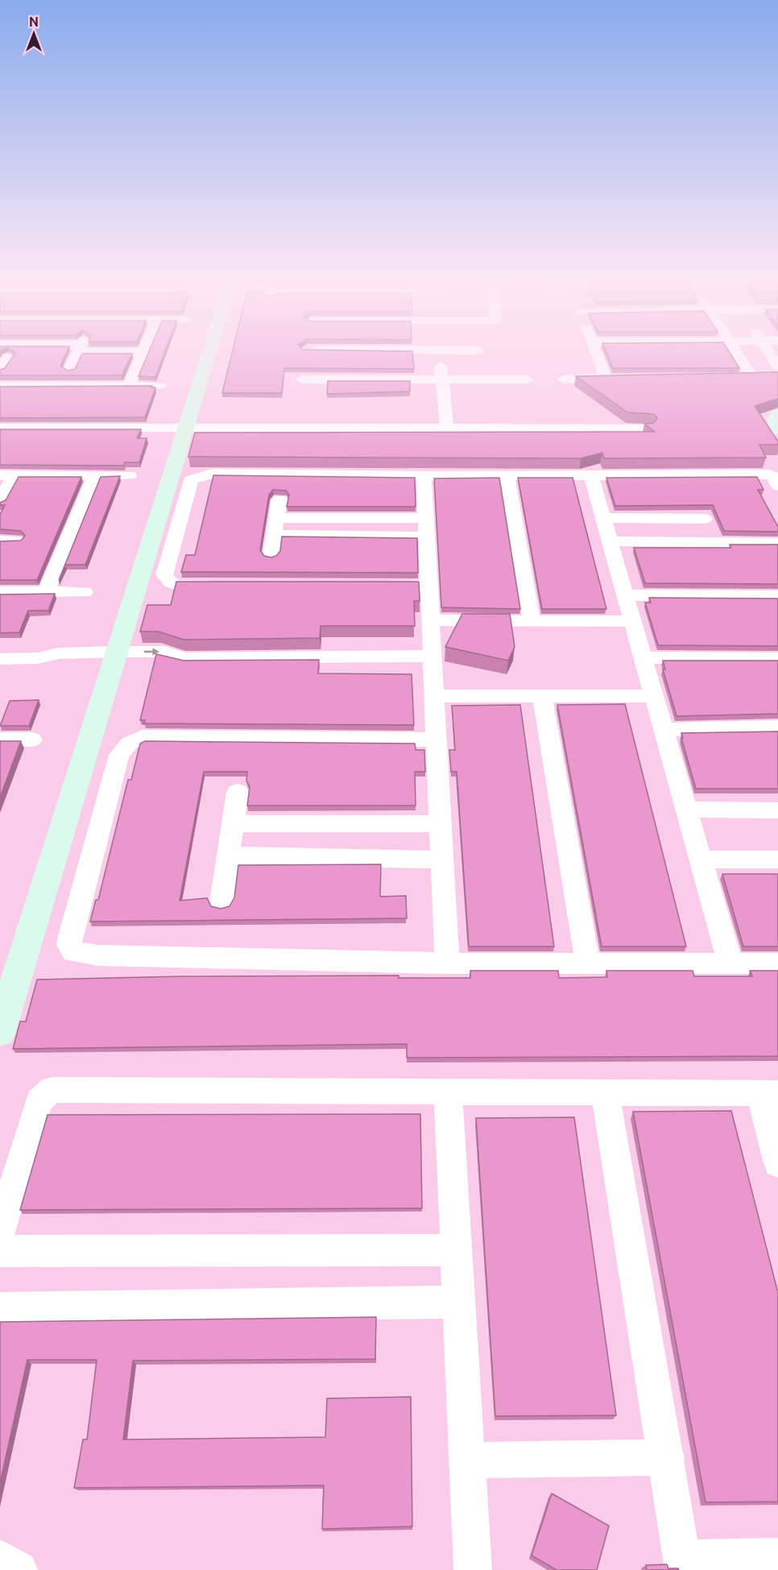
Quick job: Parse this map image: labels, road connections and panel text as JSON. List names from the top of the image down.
{
  "north": "top"
}
